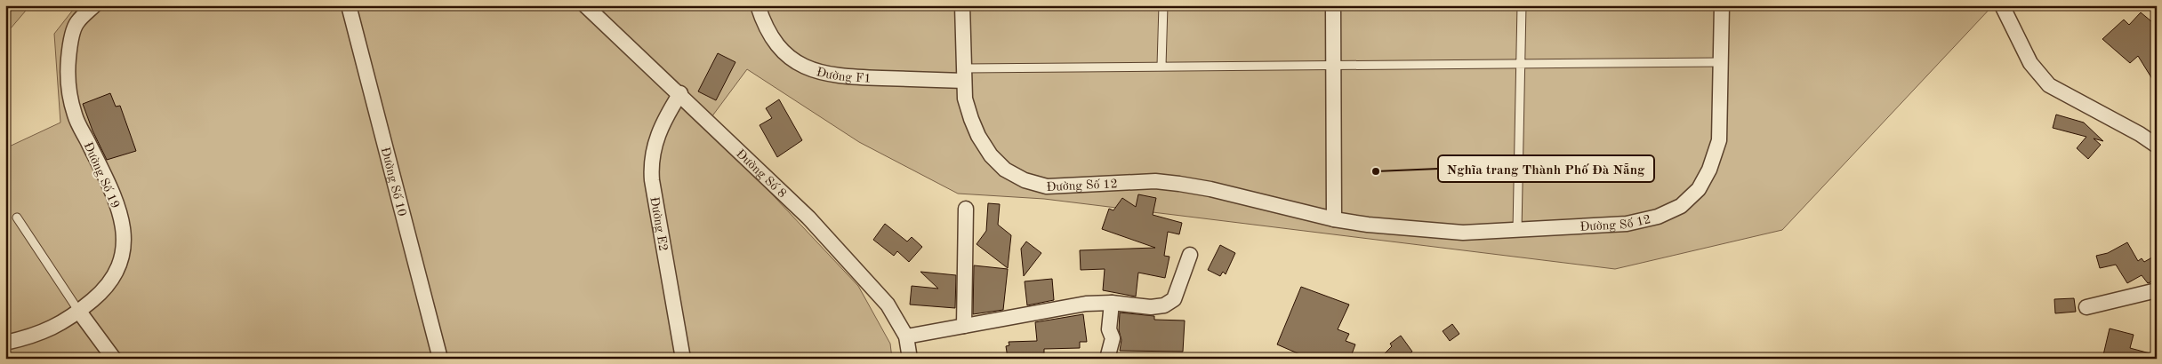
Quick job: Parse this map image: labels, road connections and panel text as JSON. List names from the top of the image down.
{
  "streets": {
    "street": [
      "Đường F1",
      "Đường Số 8",
      "Đường Số 19",
      "Đường Số 10",
      "Đường Số 12",
      "Đường E2"
    ]
  },
  "crossings": [
    ["Đường F1", "Đường Số 12"],
    ["Đường Số 8", "Đường E2"]
  ],
  "places": ["Nghĩa trang Thành Phố Đà Nẵng"]
}
